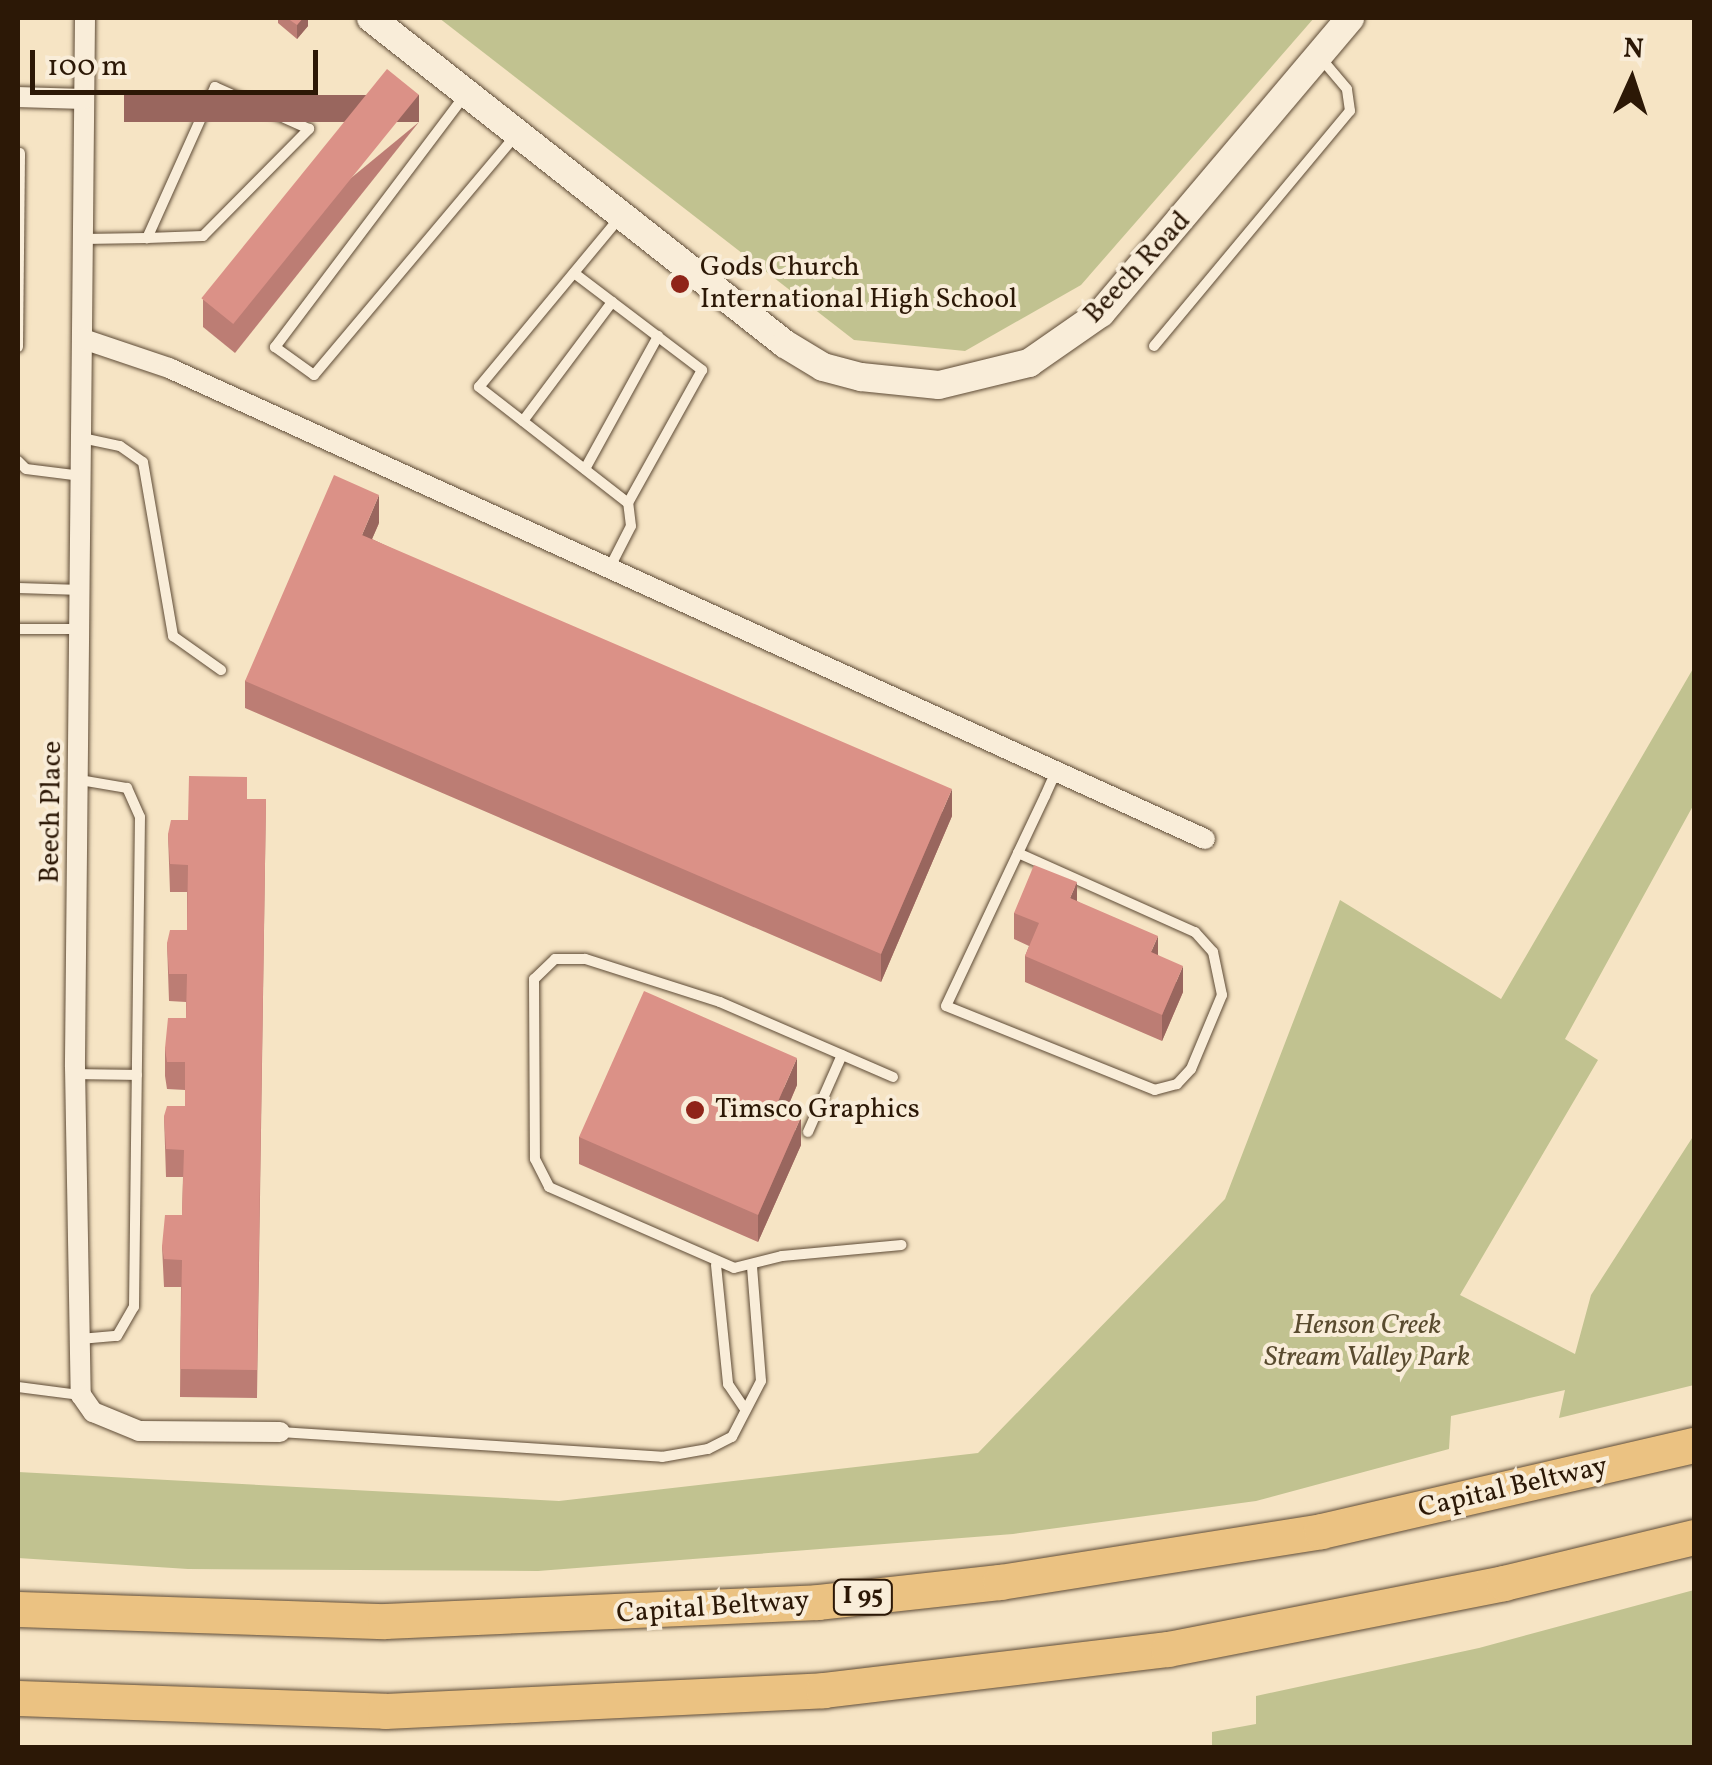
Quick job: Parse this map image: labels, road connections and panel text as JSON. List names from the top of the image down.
{
  "streets": {
    "highway": ["Capital Beltway", "I 95"],
    "street": ["Beech Road", "Beech Place"]
  },
  "parks": ["Henson Creek Stream Valley Park"],
  "places": ["Gods Church International High School", "Timsco Graphics"],
  "scale_bar": "100 m",
  "north": "top"
}
